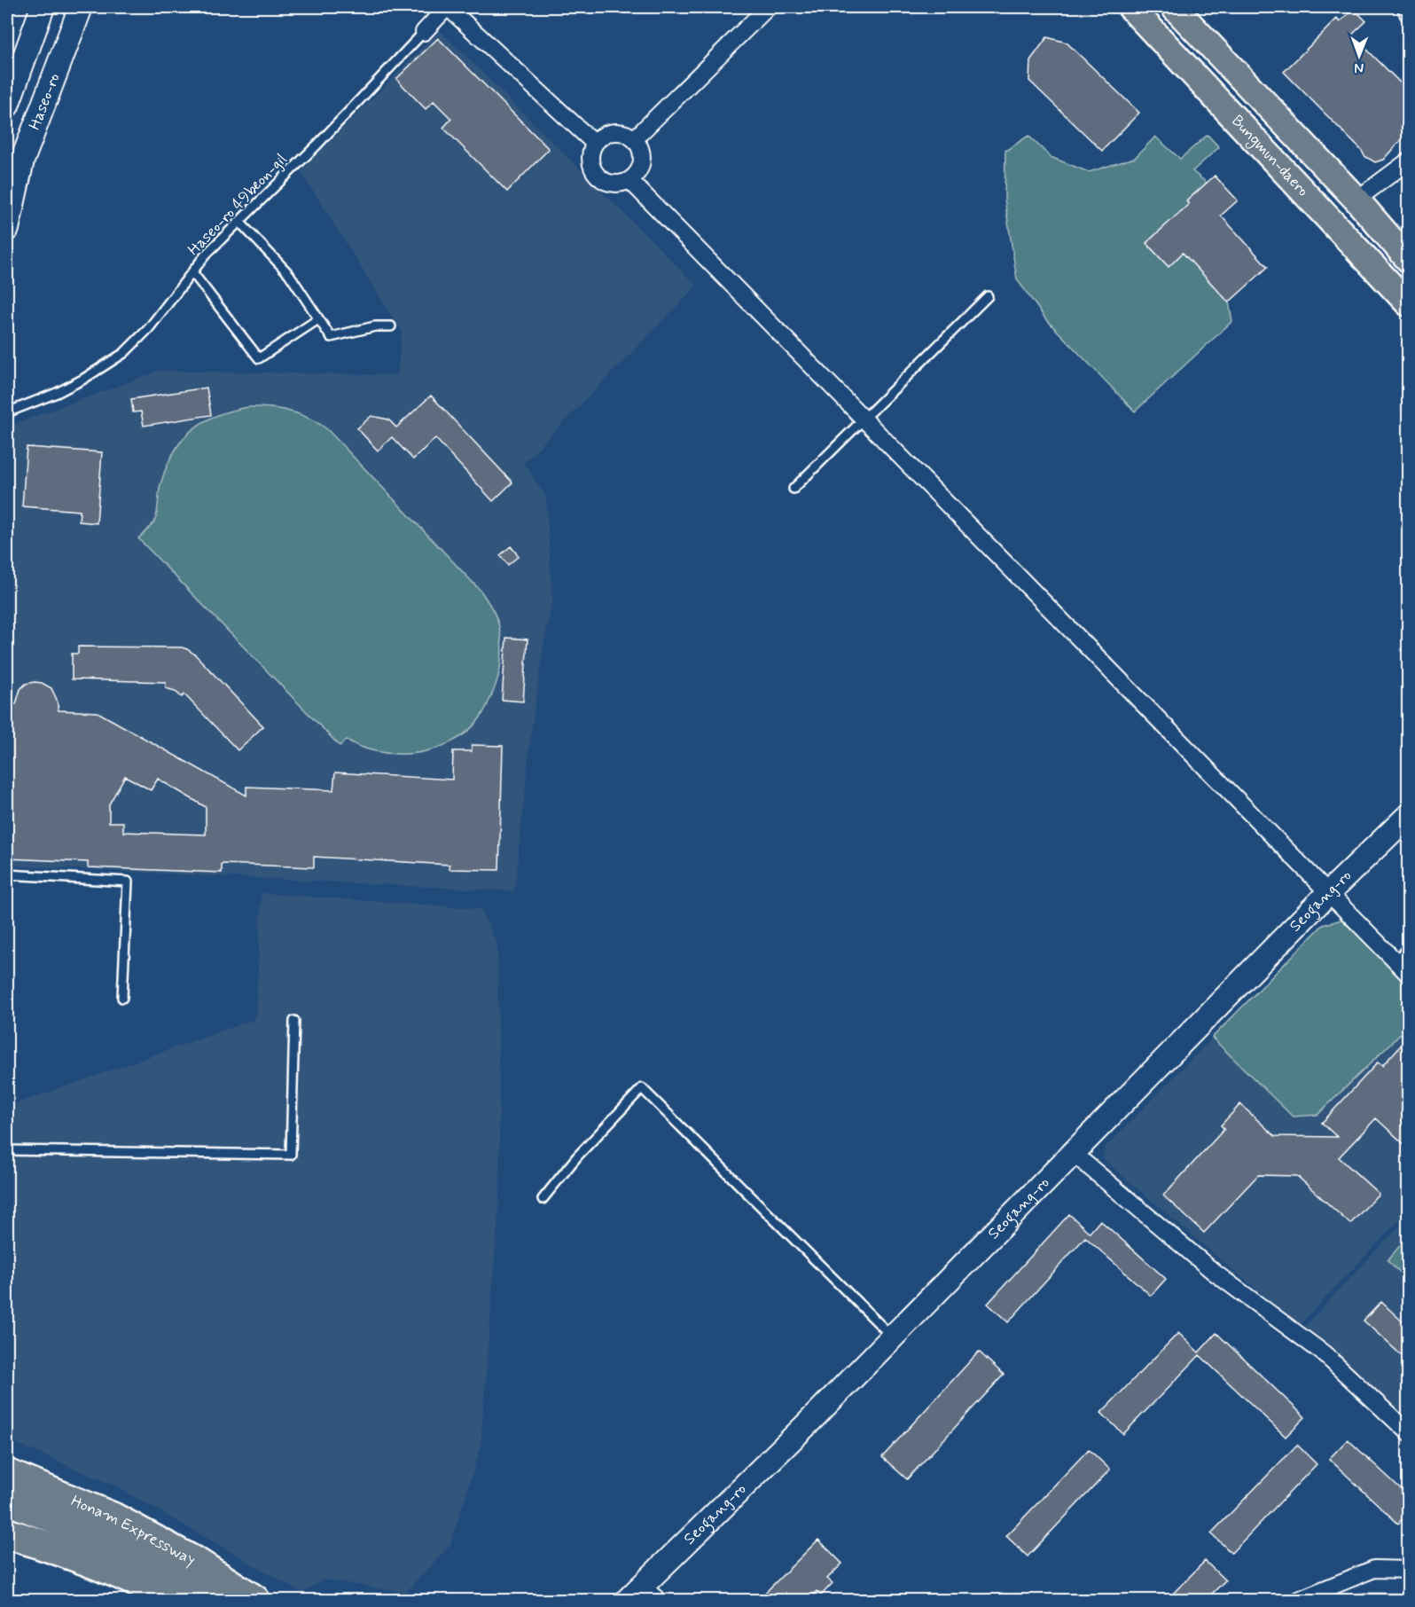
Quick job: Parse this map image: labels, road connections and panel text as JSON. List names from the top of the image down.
{
  "streets": {
    "highway": ["Honam Expressway"],
    "main road": ["Haseo-ro", "Bungmun-daero", "Seogang-ro"],
    "lane": ["Haseo-ro 49beon-gil"]
  },
  "north": "bottom"
}
